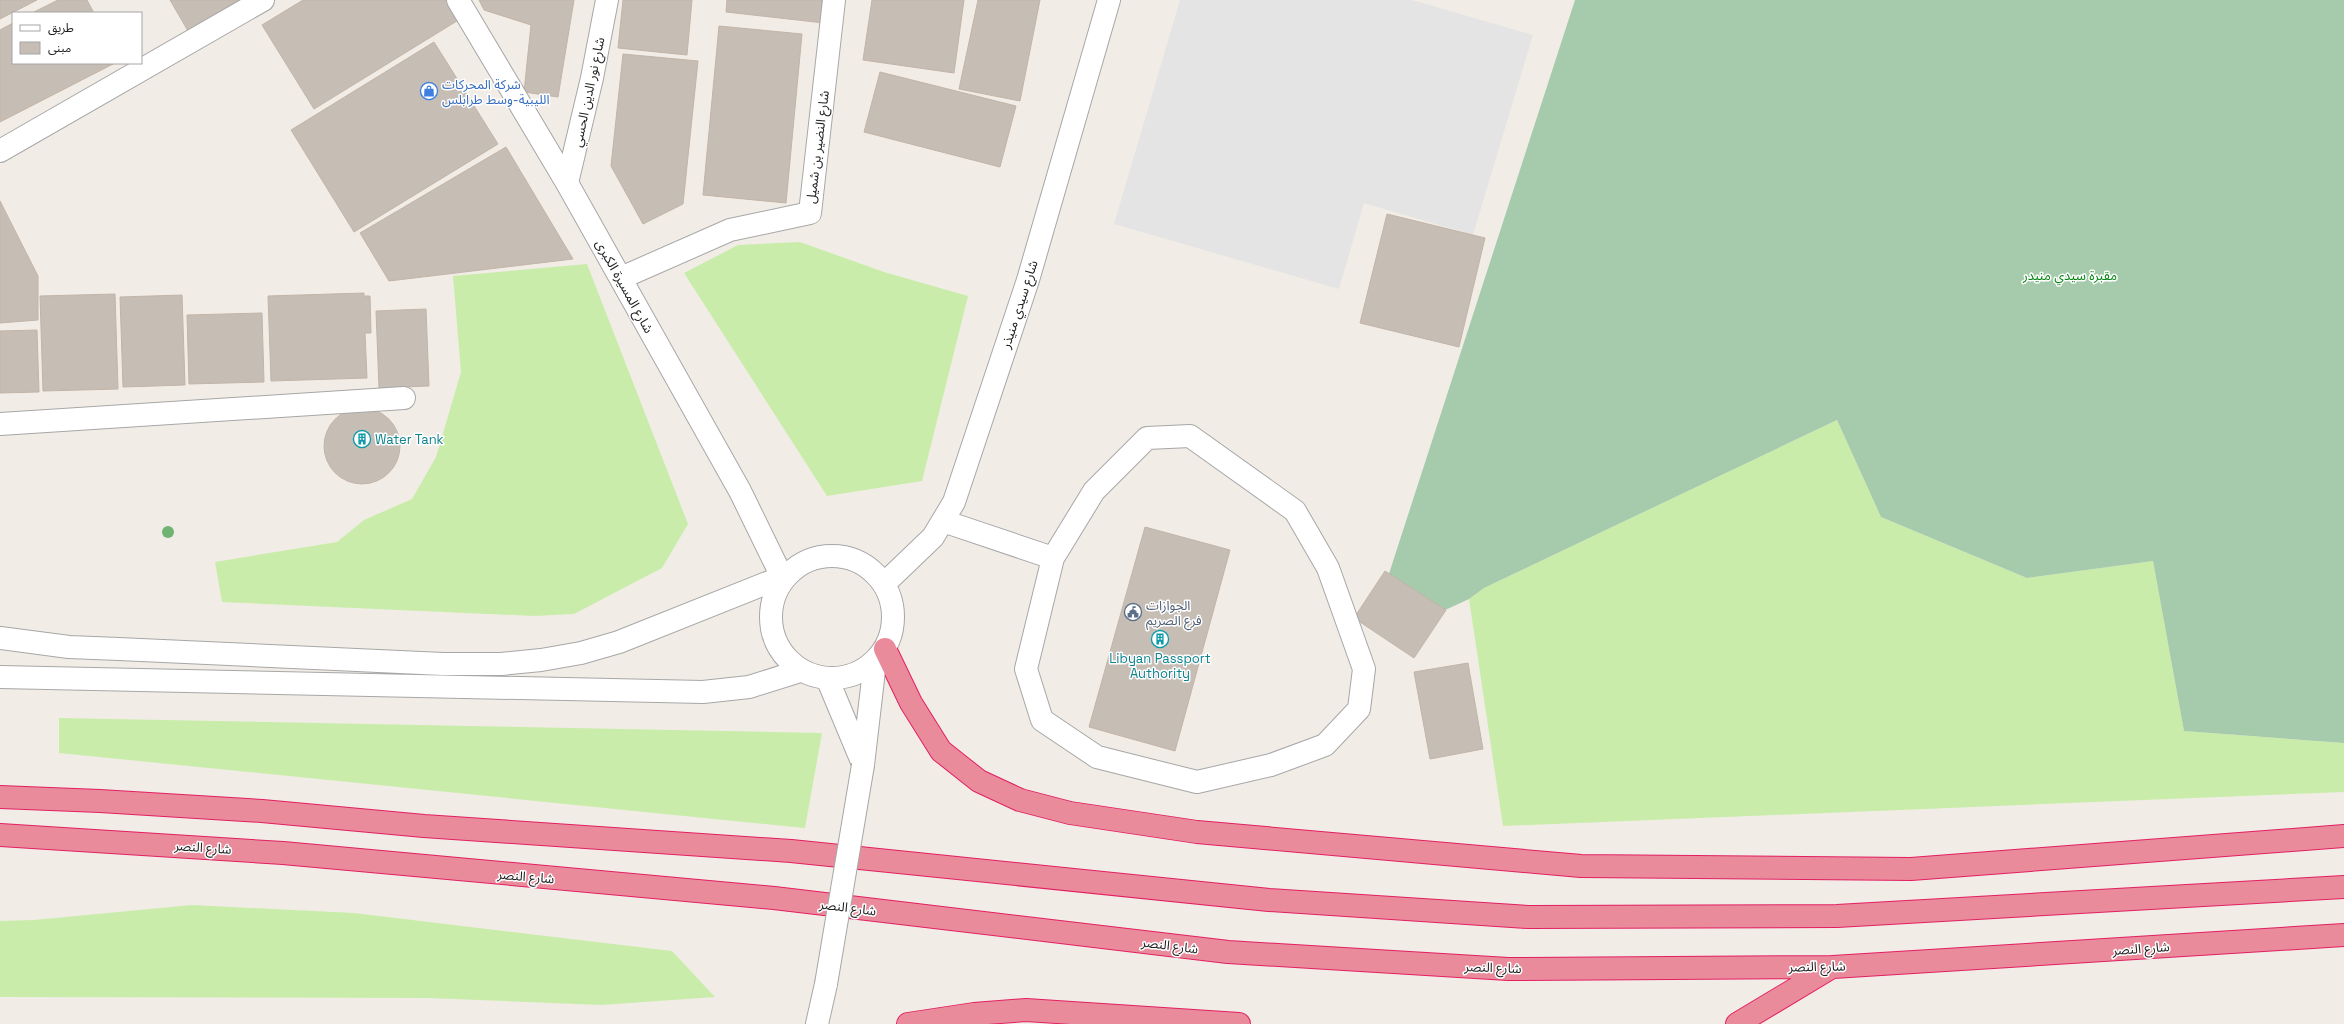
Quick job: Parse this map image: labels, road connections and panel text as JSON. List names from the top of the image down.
{
  "streets": {
    "highway": ["شارع النصر"],
    "street": [
      "شارع نور الدين الحسي",
      "شارع النضير بن شميل",
      "شارع المسيرة الكبرى",
      "شارع سيدي منيذر"
    ]
  },
  "crossings": [
    ["شارع نور الدين الحسي", "شارع المسيرة الكبرى"],
    ["شارع النضير بن شميل", "شارع المسيرة الكبرى"],
    ["شارع المسيرة الكبرى", "شارع سيدي منيذر"]
  ],
  "parks": ["مقبرة سيدي منيدر"],
  "places": {
    "shop": ["شركة المحركات الليبية-وسط طرابلس"],
    "building": ["Water Tank", "Libyan Passport Authority"],
    "public building": ["الجوازات فرع الصريم"]
  },
  "legend": ["طريق", "مبنى"]
}
